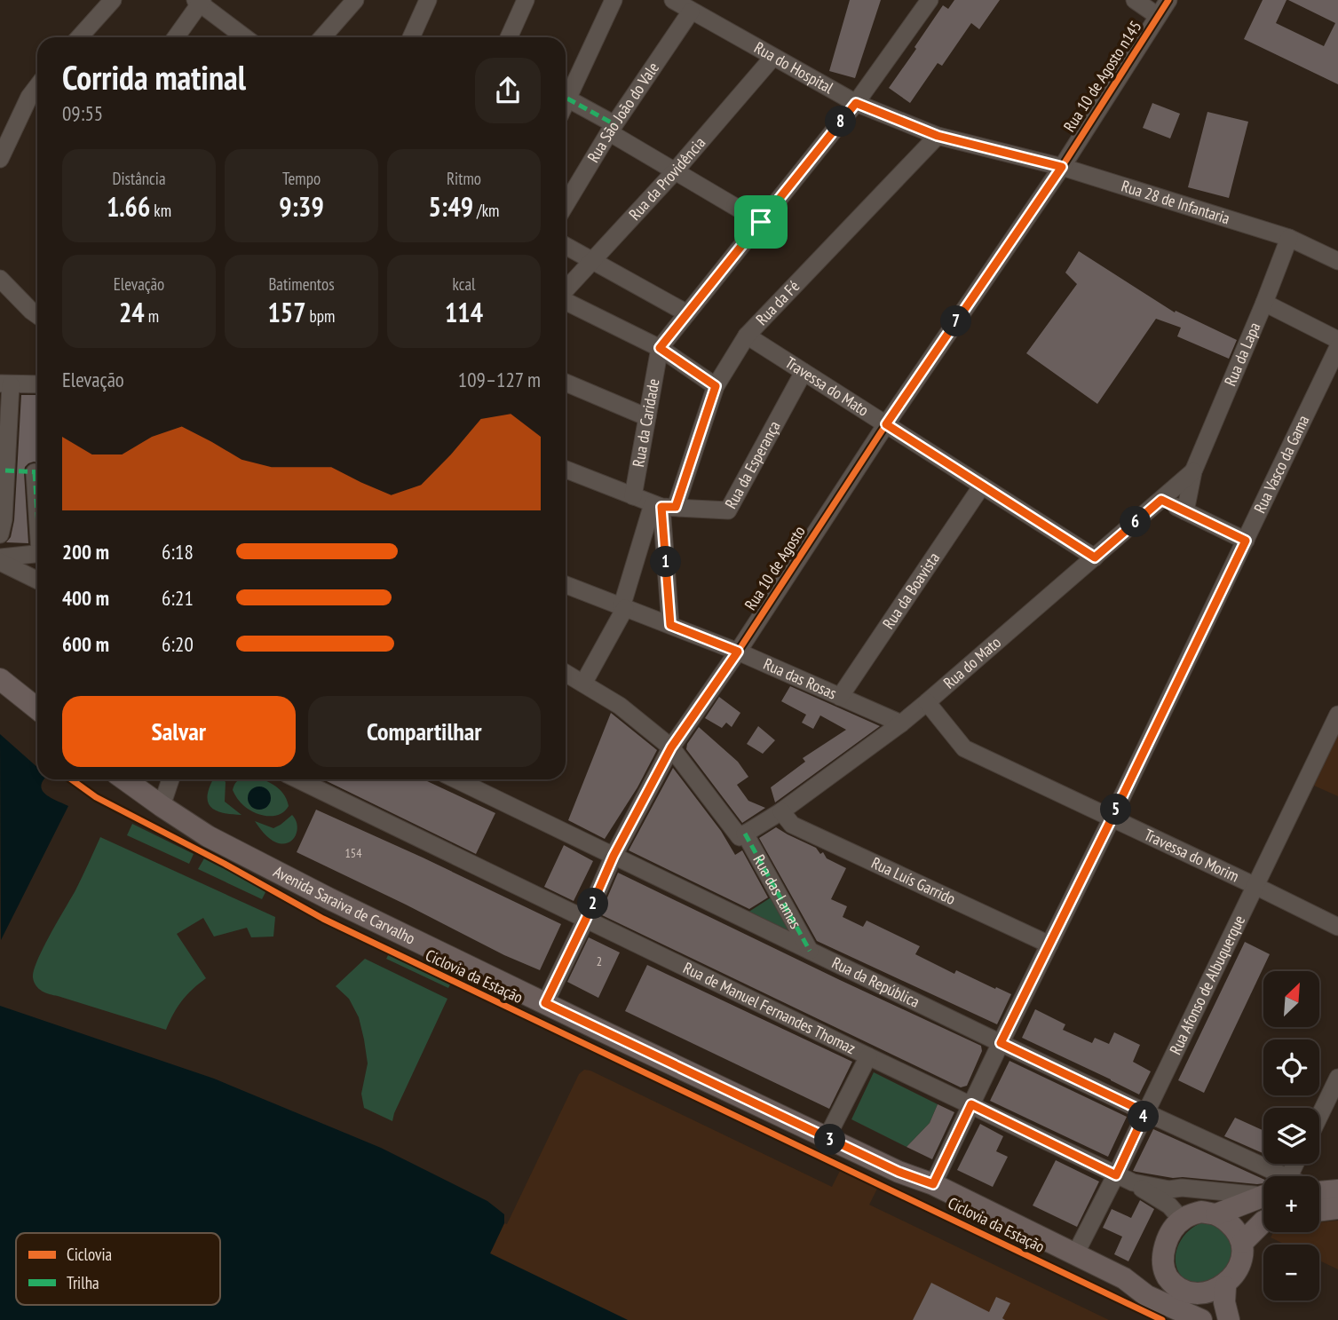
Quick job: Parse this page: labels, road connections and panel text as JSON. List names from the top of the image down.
{
  "streets": {
    "main road": ["Avenida Saraiva de Carvalho"],
    "street": [
      "Rua do Hospital",
      "Rua 10 de Agosto n145",
      "Rua São João do Vale",
      "Rua da Providência",
      "Rua 28 de Infantaria",
      "Rua da Fé",
      "Rua da Lapa",
      "Travessa do Mato",
      "Rua da Caridade",
      "Rua da Esperança",
      "Rua Vasco da Gama",
      "Rua 10 de Agosto",
      "Rua da Boavista",
      "Rua do Mato",
      "Rua das Rosas",
      "Travessa do Morim",
      "Rua Luís Garrido",
      "Rua das Lamas",
      "Rua da República",
      "Rua Afonso de Albuquerque",
      "Rua de Manuel Fernandes Thomaz"
    ],
    "cycle path": ["Ciclovia da Estação"]
  },
  "crossings": [
    ["Rua do Hospital", "Rua 10 de Agosto n145"],
    ["Rua do Hospital", "Rua São João do Vale"],
    ["Rua do Hospital", "Rua da Providência"],
    ["Rua do Hospital", "Rua 28 de Infantaria"],
    ["Rua do Hospital", "Rua da Fé"],
    ["Rua do Hospital", "Rua 10 de Agosto"],
    ["Rua 10 de Agosto n145", "Rua 28 de Infantaria"],
    ["Rua 10 de Agosto n145", "Rua 10 de Agosto"],
    ["Rua 28 de Infantaria", "Rua da Lapa"],
    ["Rua 28 de Infantaria", "Rua 10 de Agosto"],
    ["Rua da Fé", "Travessa do Mato"],
    ["Rua da Fé", "Rua da Esperança"],
    ["Rua da Fé", "Rua das Rosas"],
    ["Rua da Fé", "Rua das Lamas"],
    ["Rua da Lapa", "Rua do Mato"],
    ["Travessa do Mato", "Rua da Esperança"],
    ["Travessa do Mato", "Rua 10 de Agosto"],
    ["Travessa do Mato", "Rua da Boavista"],
    ["Travessa do Mato", "Rua do Mato"],
    ["Rua Vasco da Gama", "Travessa do Morim"],
    ["Rua Vasco da Gama", "Rua Luís Garrido"],
    ["Rua Vasco da Gama", "Avenida Saraiva de Carvalho"],
    ["Rua Vasco da Gama", "Rua da República"],
    ["Rua Vasco da Gama", "Rua de Manuel Fernandes Thomaz"],
    ["Rua 10 de Agosto", "Rua das Rosas"],
    ["Rua 10 de Agosto", "Rua das Lamas"],
    ["Rua 10 de Agosto", "Avenida Saraiva de Carvalho"],
    ["Rua 10 de Agosto", "Rua da República"],
    ["Rua 10 de Agosto", "Rua de Manuel Fernandes Thomaz"],
    ["Rua da Boavista", "Rua das Rosas"],
    ["Rua do Mato", "Rua das Rosas"],
    ["Rua do Mato", "Travessa do Morim"],
    ["Rua do Mato", "Rua Luís Garrido"],
    ["Rua do Mato", "Rua das Lamas"],
    ["Travessa do Morim", "Rua Afonso de Albuquerque"],
    ["Rua das Lamas", "Rua da República"],
    ["Avenida Saraiva de Carvalho", "Rua Afonso de Albuquerque"],
    ["Rua da República", "Rua Afonso de Albuquerque"],
    ["Rua Afonso de Albuquerque", "Rua de Manuel Fernandes Thomaz"]
  ],
  "house_numbers": ["154", "2"],
  "legend": ["Ciclovia", "Trilha"],
  "north": "top right",
  "page": {
    "heading": ["Corrida matinal", "09:55"],
    "pins": [
      "8",
      "7",
      "6",
      "1",
      "5",
      "2",
      "4",
      "3"
    ],
    "stats": [
      ["Distância", "1.66 km"],
      ["Tempo", "9:39"],
      ["Ritmo", "5:49 /km"],
      ["Elevação", "24 m"],
      ["Batimentos", "157 bpm"],
      ["kcal", "114"]
    ],
    "chart": ["Elevação", "109–127 m"],
    "list": [
      {
        "name": "200 m",
        "note": "6:18"
      },
      {
        "name": "400 m",
        "note": "6:21"
      },
      {
        "name": "600 m",
        "note": "6:20"
      }
    ],
    "buttons": ["Salvar", "Compartilhar"],
    "map_buttons": ["+", "−"]
  }
}
